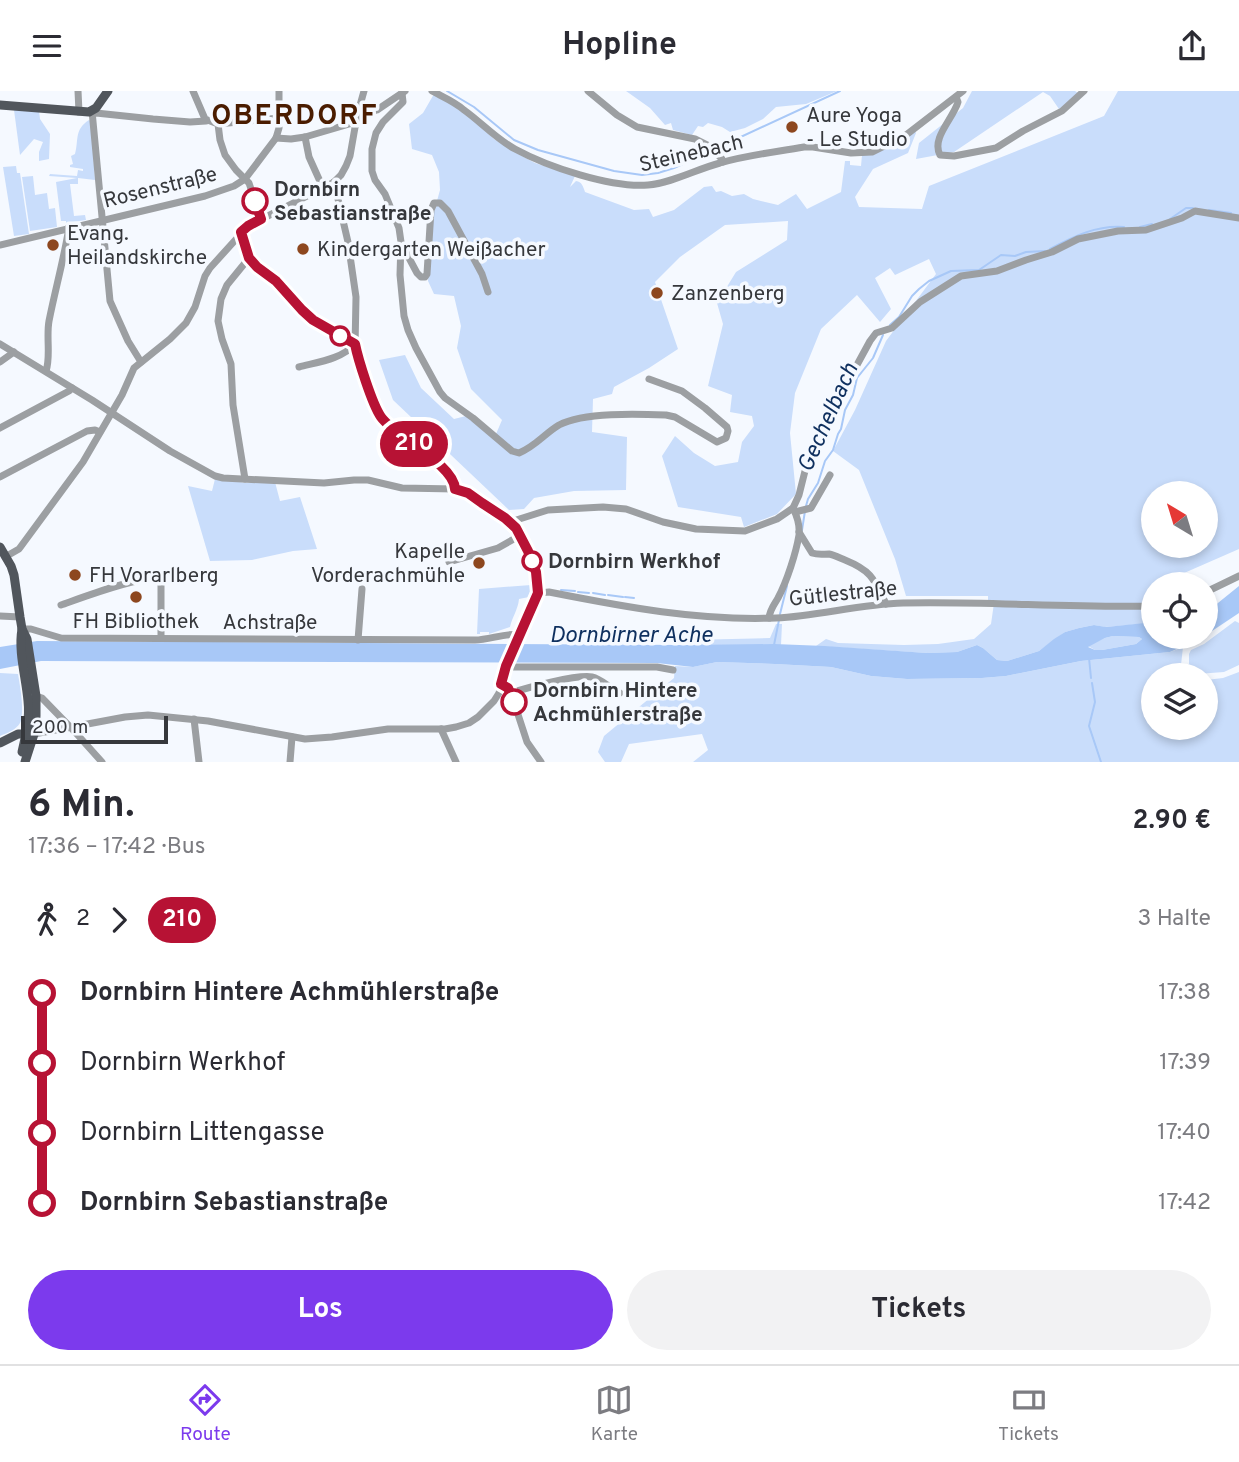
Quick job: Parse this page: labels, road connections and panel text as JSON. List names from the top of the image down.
{
  "streets": {
    "street": [
      "Steinebach",
      "Rosenstraße",
      "Gütlestraße",
      "Achstraße"
    ]
  },
  "districts": ["OBERDORF"],
  "water": ["Gechelbach", "Dornbirner Ache"],
  "places": [
    "Aure Yoga - Le Studio",
    "Dornbirn Sebastianstraße",
    "Evang. Heilandskirche",
    "Kindergarten Weißacher",
    "Zanzenberg",
    "Dornbirn Werkhof",
    "Kapelle Vorderachmühle",
    "FH Vorarlberg",
    "FH Bibliothek",
    "Dornbirn Hintere Achmühlerstraße"
  ],
  "lines": ["bus line 210"],
  "scale_bar": "200 m",
  "north": "top left",
  "page": {
    "header": "Hopline",
    "on_map": "210",
    "scale": "200 m",
    "heading": ["6 Min.", "17:36 – 17:42 · Bus", "2.90 €"],
    "legs": ["2", "210", "3 Halte"],
    "list": [
      {
        "name": "Dornbirn Hintere Achmühlerstraße",
        "value": "17:38"
      },
      {
        "name": "Dornbirn Werkhof",
        "value": "17:39"
      },
      {
        "name": "Dornbirn Littengasse",
        "value": "17:40"
      },
      {
        "name": "Dornbirn Sebastianstraße",
        "value": "17:42"
      }
    ],
    "buttons": ["Los", "Tickets"],
    "tabs": ["Route", "Karte", "Tickets"]
  }
}
